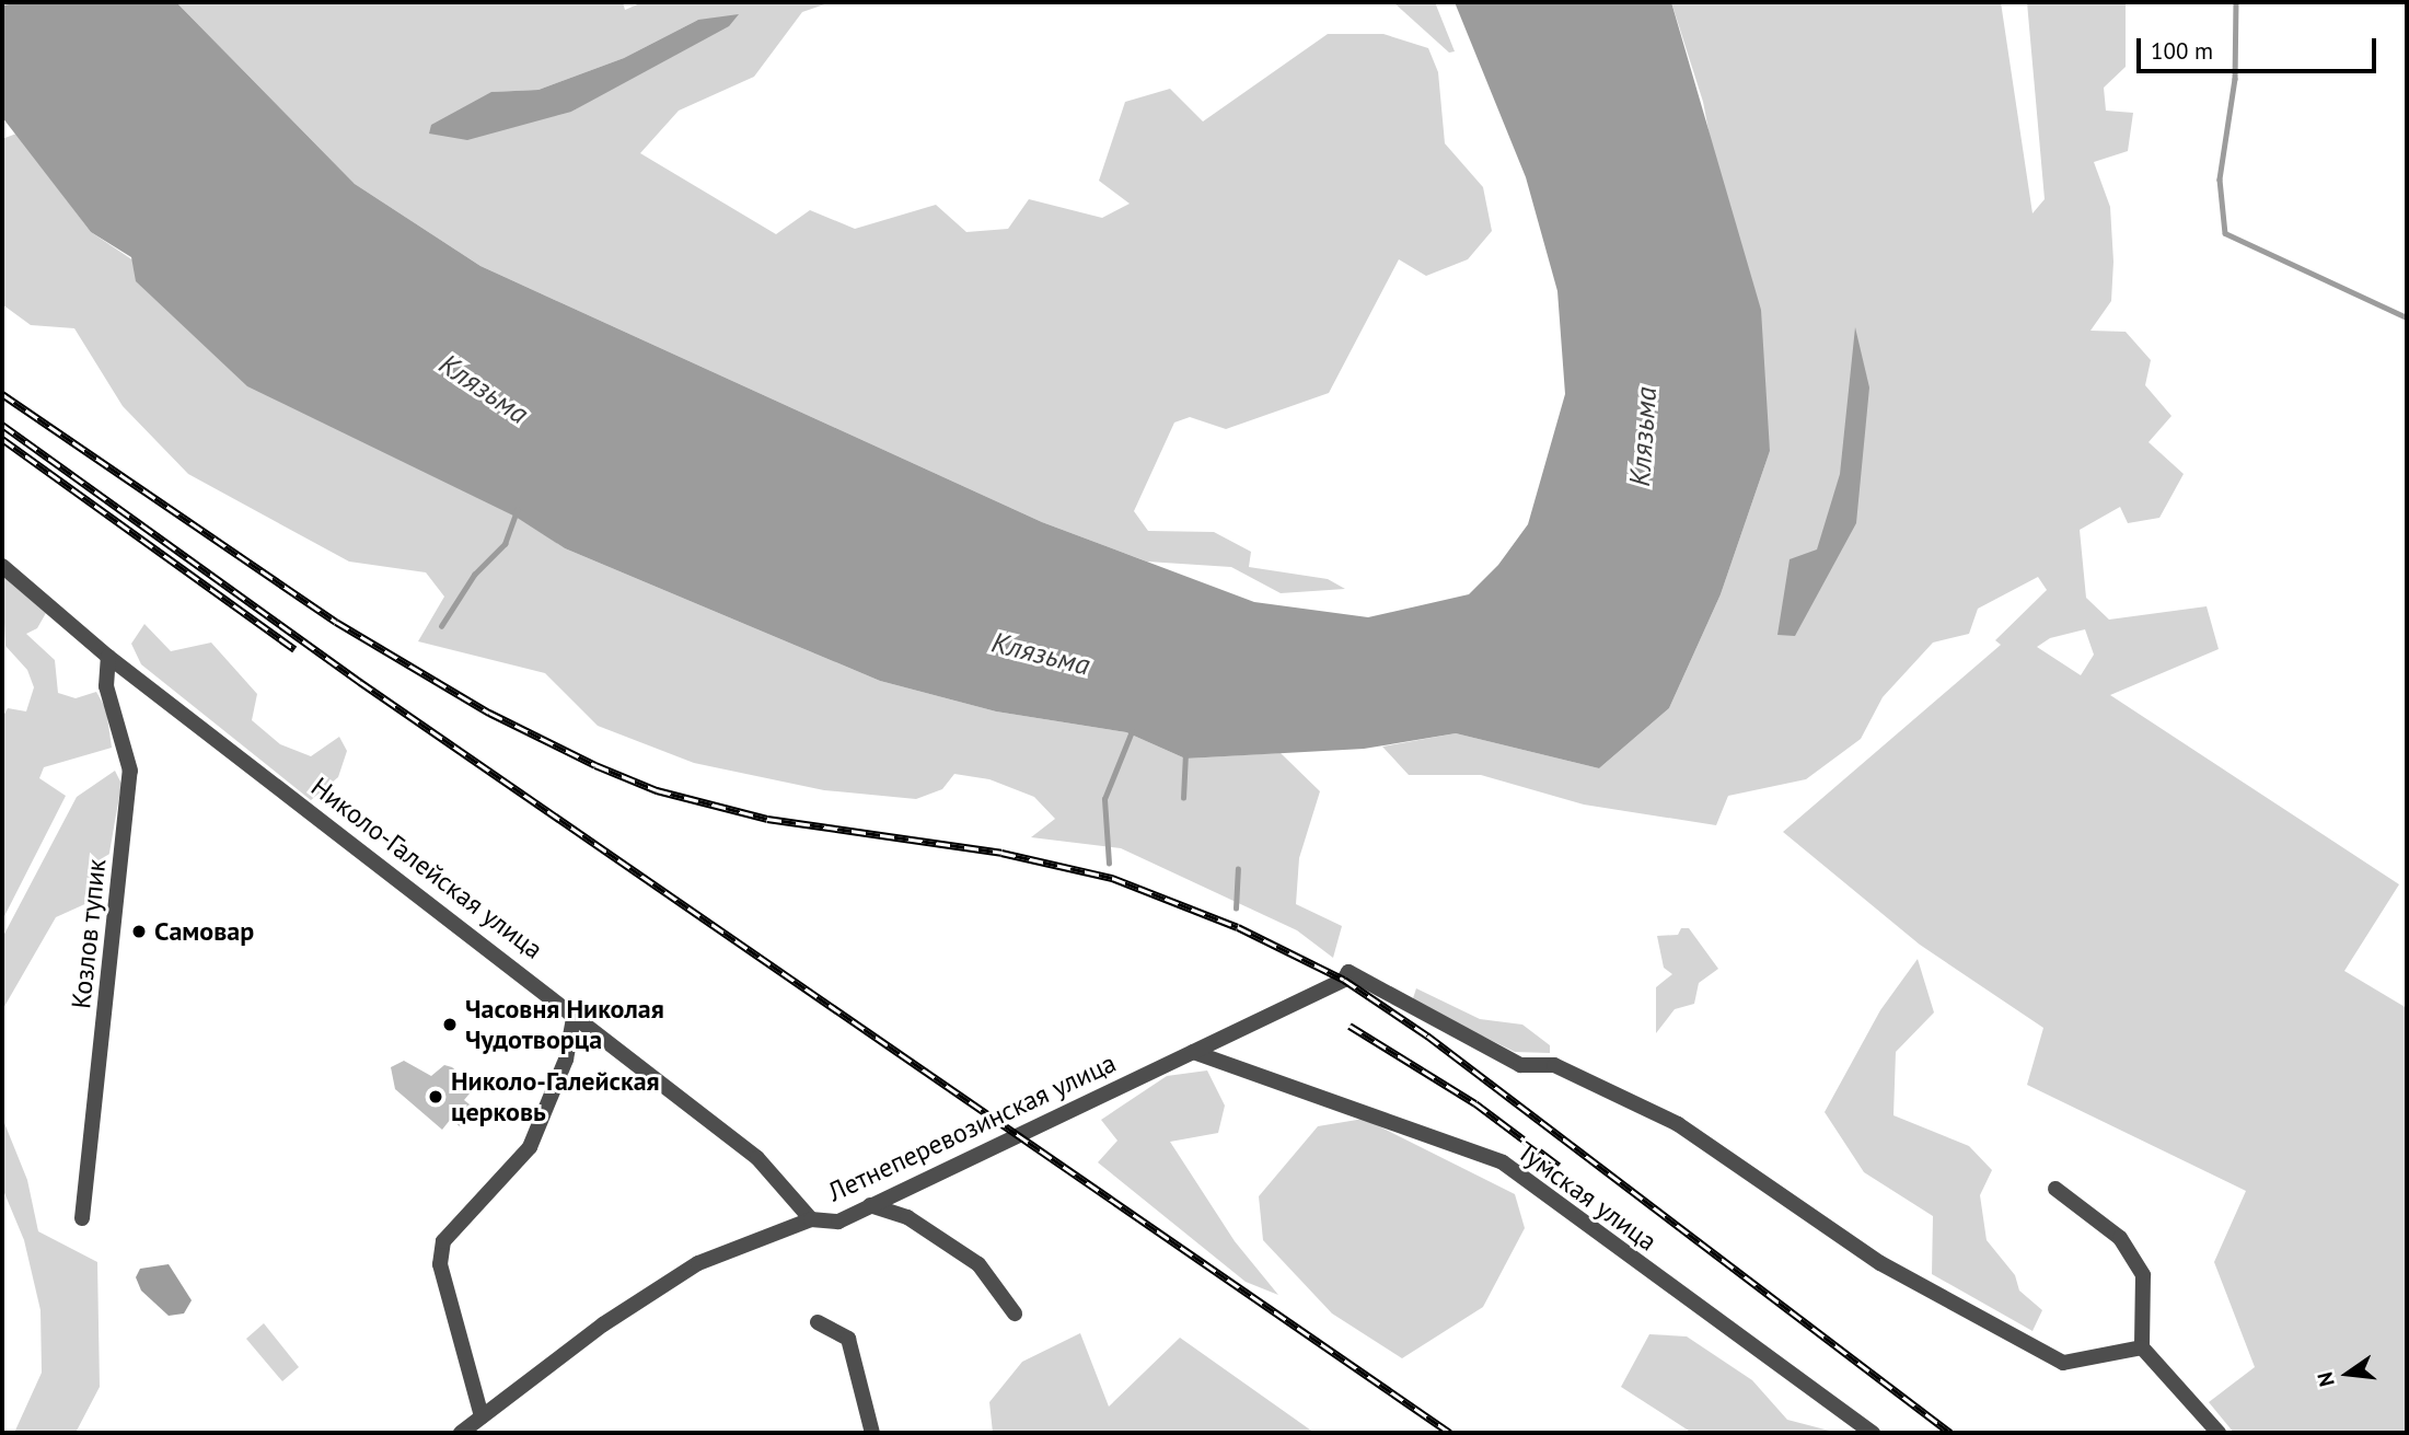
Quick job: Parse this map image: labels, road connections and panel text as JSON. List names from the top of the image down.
{
  "streets": {
    "street": [
      "Николо-Галейская улица",
      "Козлов тупик",
      "Летнеперевозинская улица",
      "Тумская улица"
    ]
  },
  "crossings": [
    ["Николо-Галейская улица", "Козлов тупик"],
    ["Николо-Галейская улица", "Летнеперевозинская улица"],
    ["Летнеперевозинская улица", "Тумская улица"]
  ],
  "water": ["Клязьма"],
  "places": ["Самовар", "Часовня Николая Чудотворца", "Николо-Галейская церковь"],
  "scale_bar": "100 m",
  "north": "left"
}
